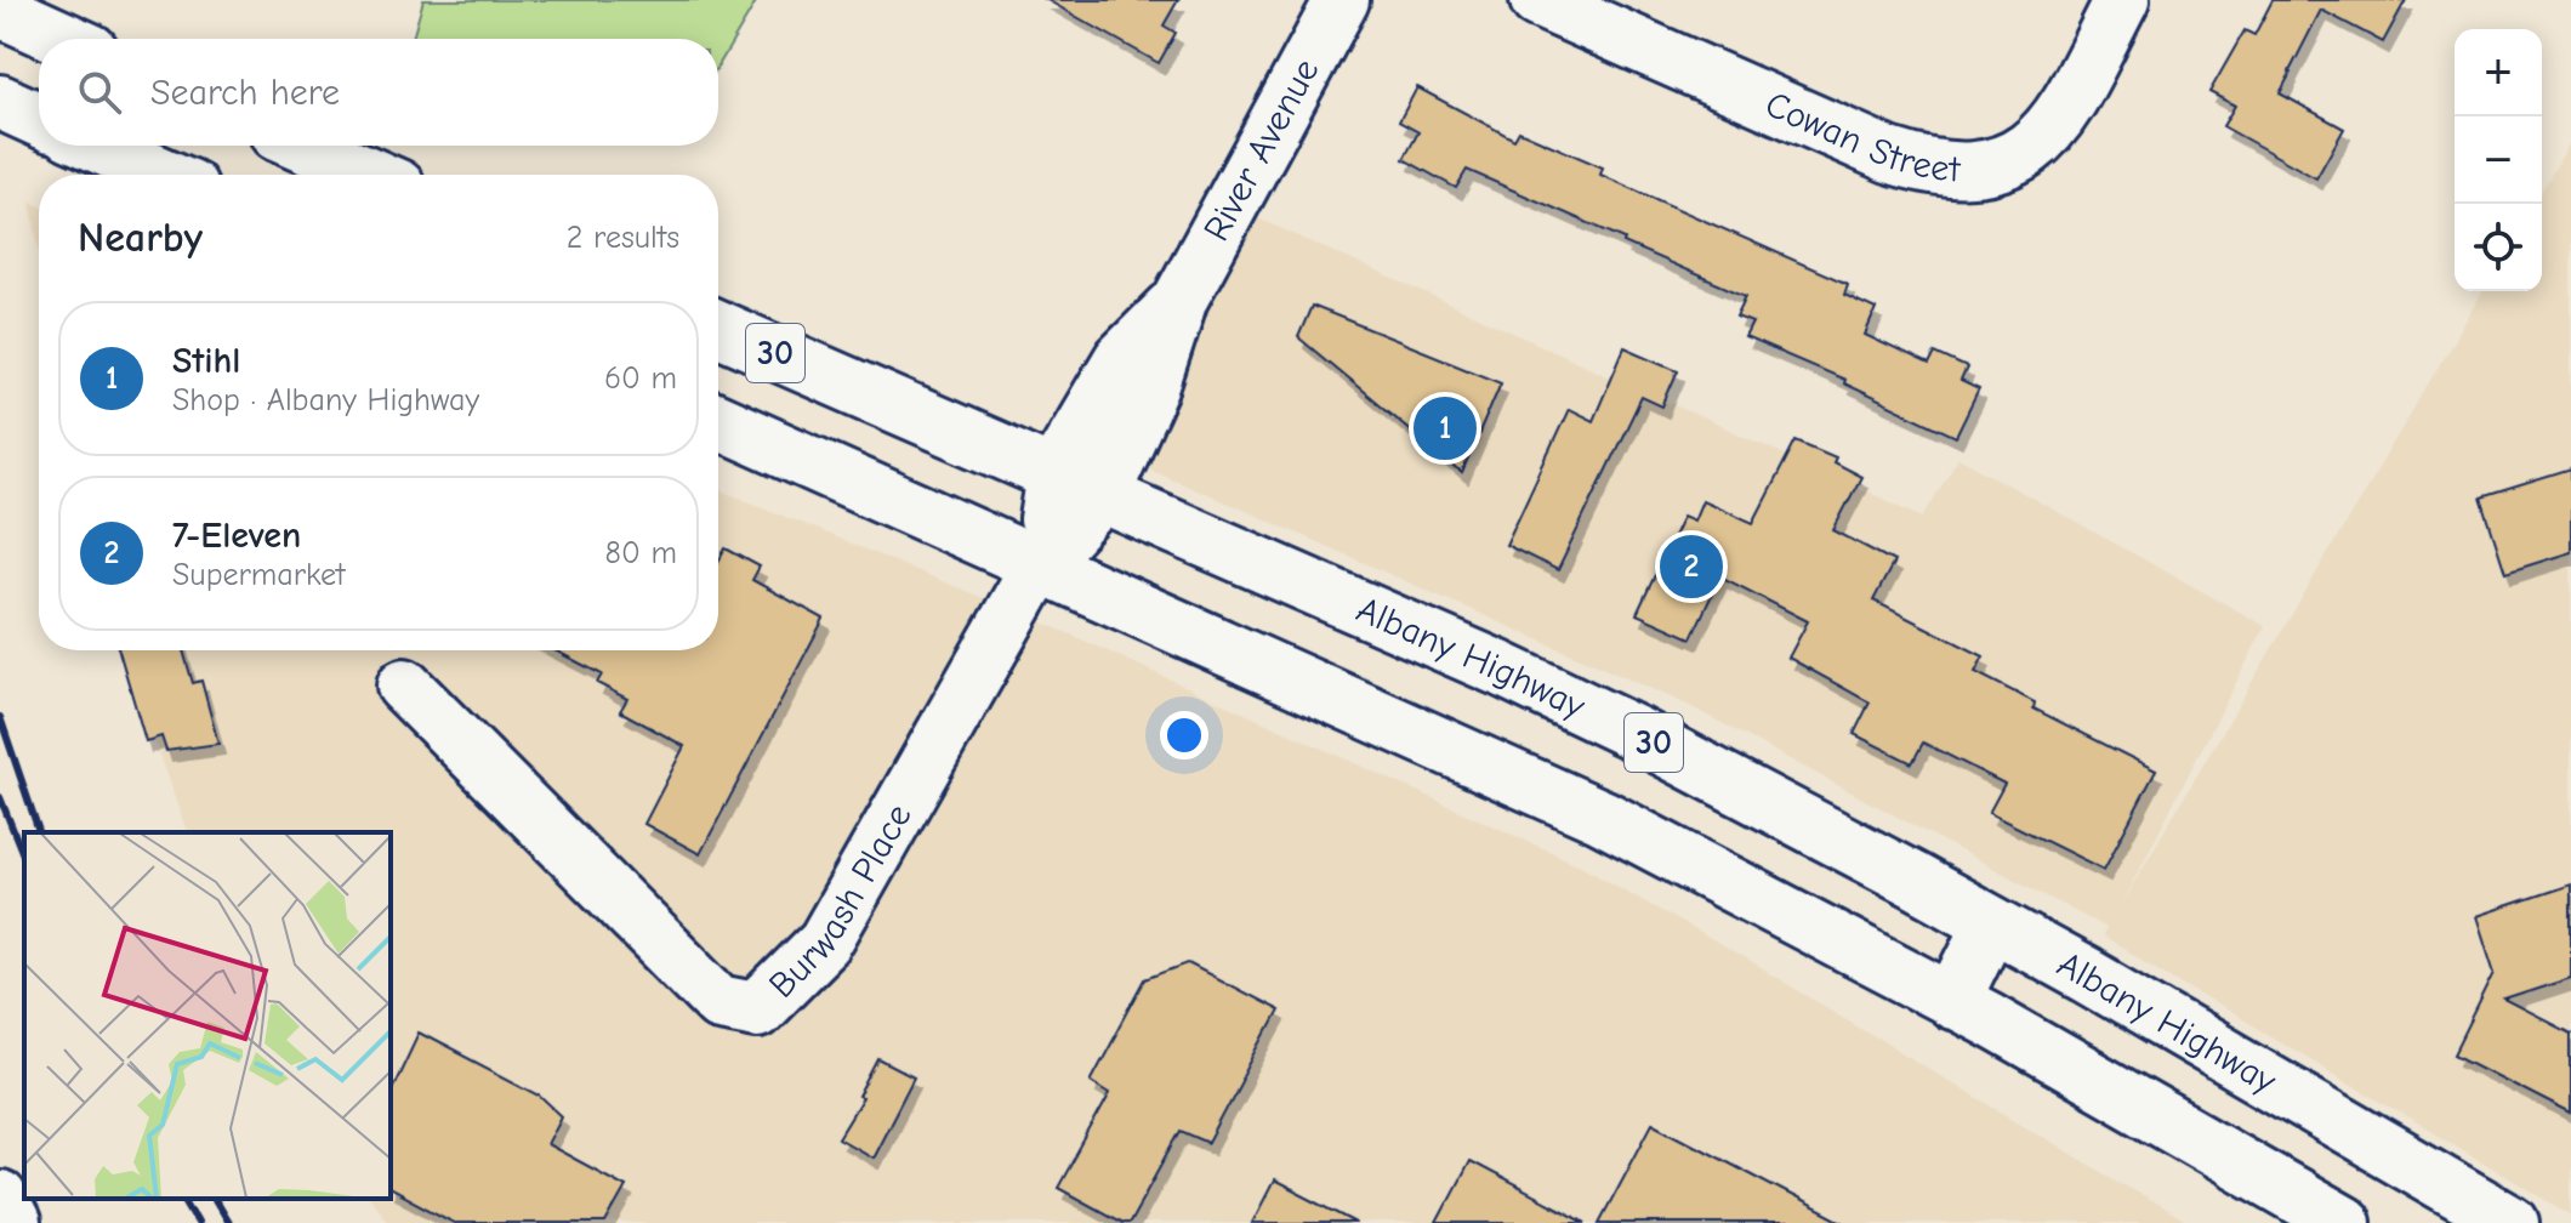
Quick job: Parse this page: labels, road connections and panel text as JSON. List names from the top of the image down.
{
  "streets": {
    "main road": [
      "Cowan Street",
      "River Avenue",
      "30",
      "Albany Highway",
      "Burwash Place"
    ]
  },
  "crossings": [
    ["River Avenue", "30"],
    ["River Avenue", "Albany Highway"],
    ["River Avenue", "Burwash Place"],
    ["30", "Burwash Place"]
  ],
  "page": {
    "map_buttons": ["+", "−"],
    "search": "Search here",
    "heading": ["Nearby", "2 results"],
    "list": [
      {
        "mark": "1",
        "name": "Stihl",
        "note": "Shop · Albany Highway",
        "value": "60 m"
      },
      {
        "mark": "2",
        "name": "7-Eleven",
        "note": "Supermarket",
        "value": "80 m"
      }
    ],
    "pins": ["1", "2"]
  }
}
